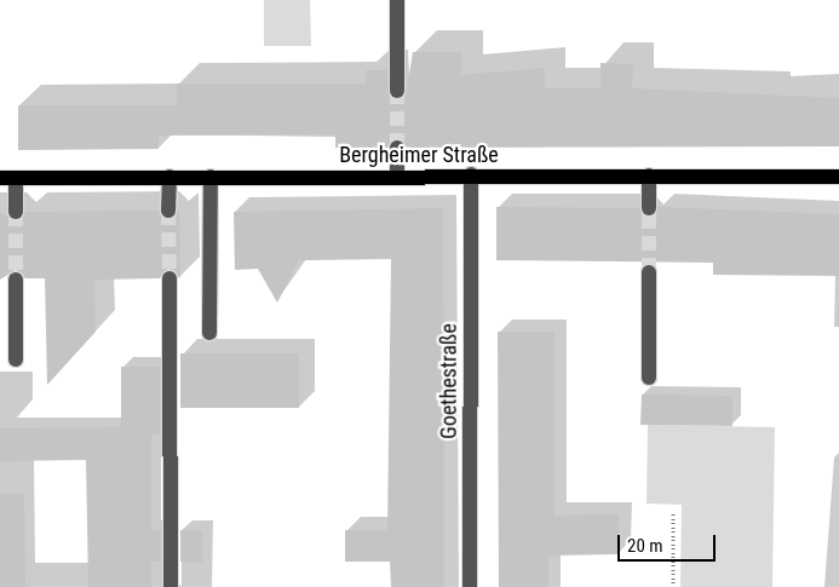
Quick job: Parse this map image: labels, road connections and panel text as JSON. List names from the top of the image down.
{
  "streets": {
    "main road": ["Bergheimer Straße"],
    "street": ["Goethestraße"]
  },
  "crossings": [
    ["Bergheimer Straße", "Goethestraße"]
  ],
  "scale_bar": "20 m"
}
